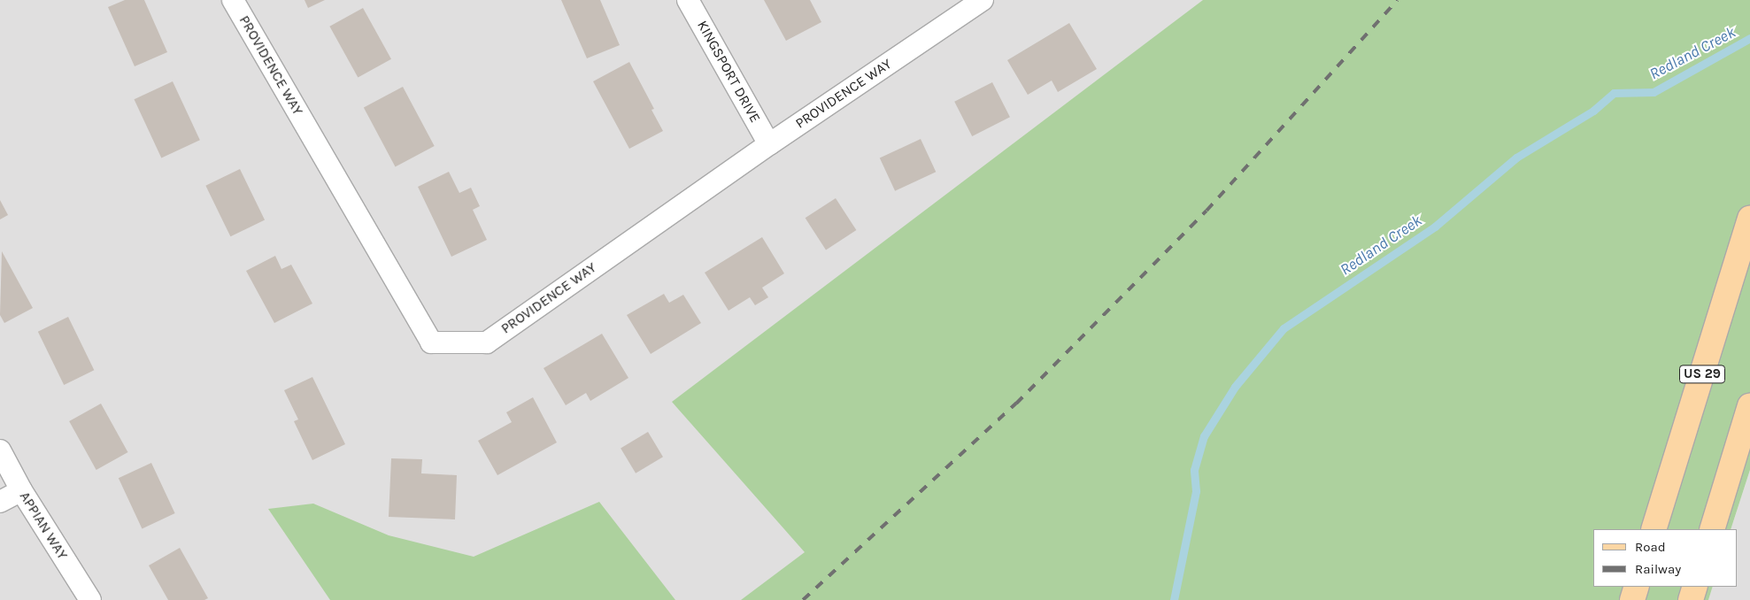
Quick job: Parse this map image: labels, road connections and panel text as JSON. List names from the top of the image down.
{
  "streets": {
    "main road": ["US 29"],
    "street": ["PROVIDENCE WAY", "KINGSPORT DRIVE", "APPIAN WAY"]
  },
  "crossings": [
    ["PROVIDENCE WAY", "KINGSPORT DRIVE"]
  ],
  "water": ["Redland Creek"],
  "legend": ["Road", "Railway"]
}
